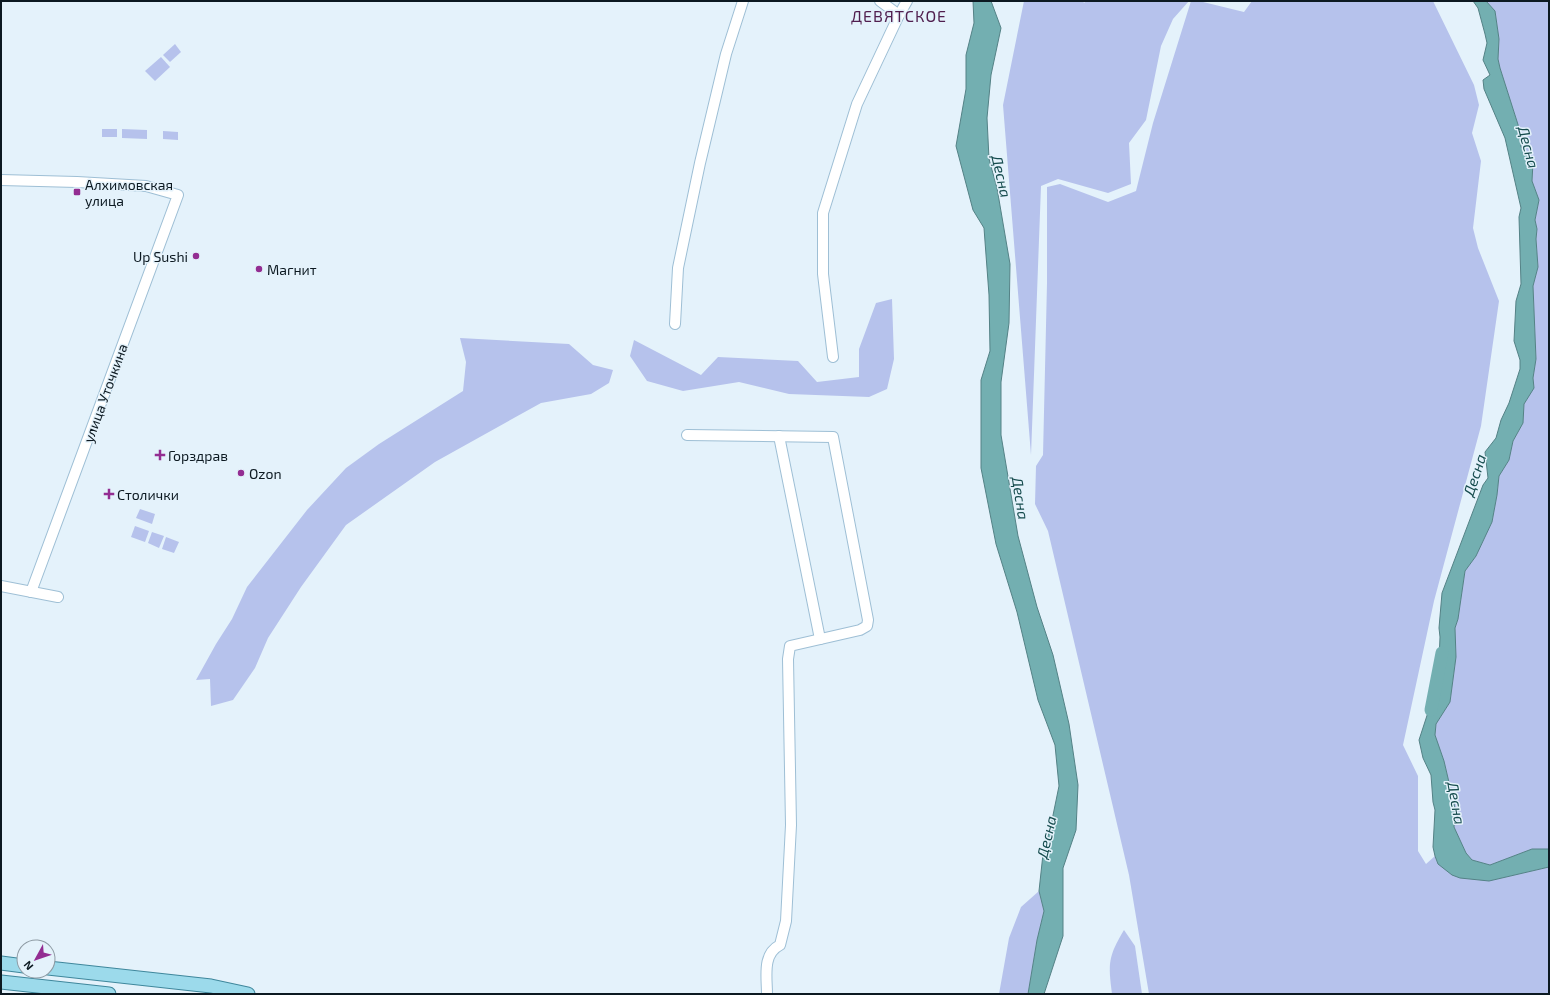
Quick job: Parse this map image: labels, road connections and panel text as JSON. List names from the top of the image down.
{
  "streets": {
    "street": ["улица Уточкина"]
  },
  "districts": ["ДЕВЯТСКОЕ"],
  "water": ["Десна"],
  "places": {
    "transit": ["Алхимовская улица"],
    "other": ["Up Sushi", "Магнит", "Ozon"],
    "health": ["Горздрав", "Столички"]
  },
  "north": "bottom left"
}
